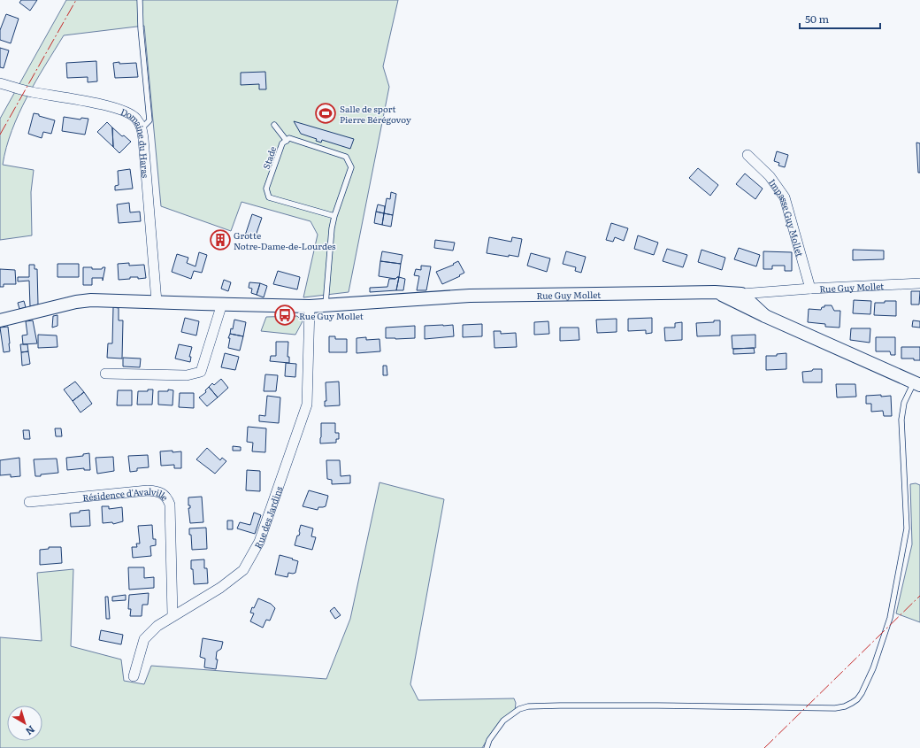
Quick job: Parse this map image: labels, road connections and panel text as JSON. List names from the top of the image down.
{
  "streets": {
    "street": [
      "Domaine du Haras",
      "Impasse Guy Mollet",
      "Rue Guy Mollet",
      "Résidence d'Avalville",
      "Rue des Jardins"
    ],
    "lane": ["Stade"]
  },
  "crossings": [
    ["Domaine du Haras", "Rue Guy Mollet"],
    ["Stade", "Rue Guy Mollet"],
    ["Impasse Guy Mollet", "Rue Guy Mollet"],
    ["Rue Guy Mollet", "Rue des Jardins"],
    ["Résidence d'Avalville", "Rue des Jardins"]
  ],
  "places": {
    "sports": ["Salle de sport Pierre Bérégovoy"],
    "building": ["Grotte Notre-Dame-de-Lourdes"],
    "bus stop": ["Rue Guy Mollet"]
  },
  "scale_bar": "50 m",
  "north": "bottom right"
}
